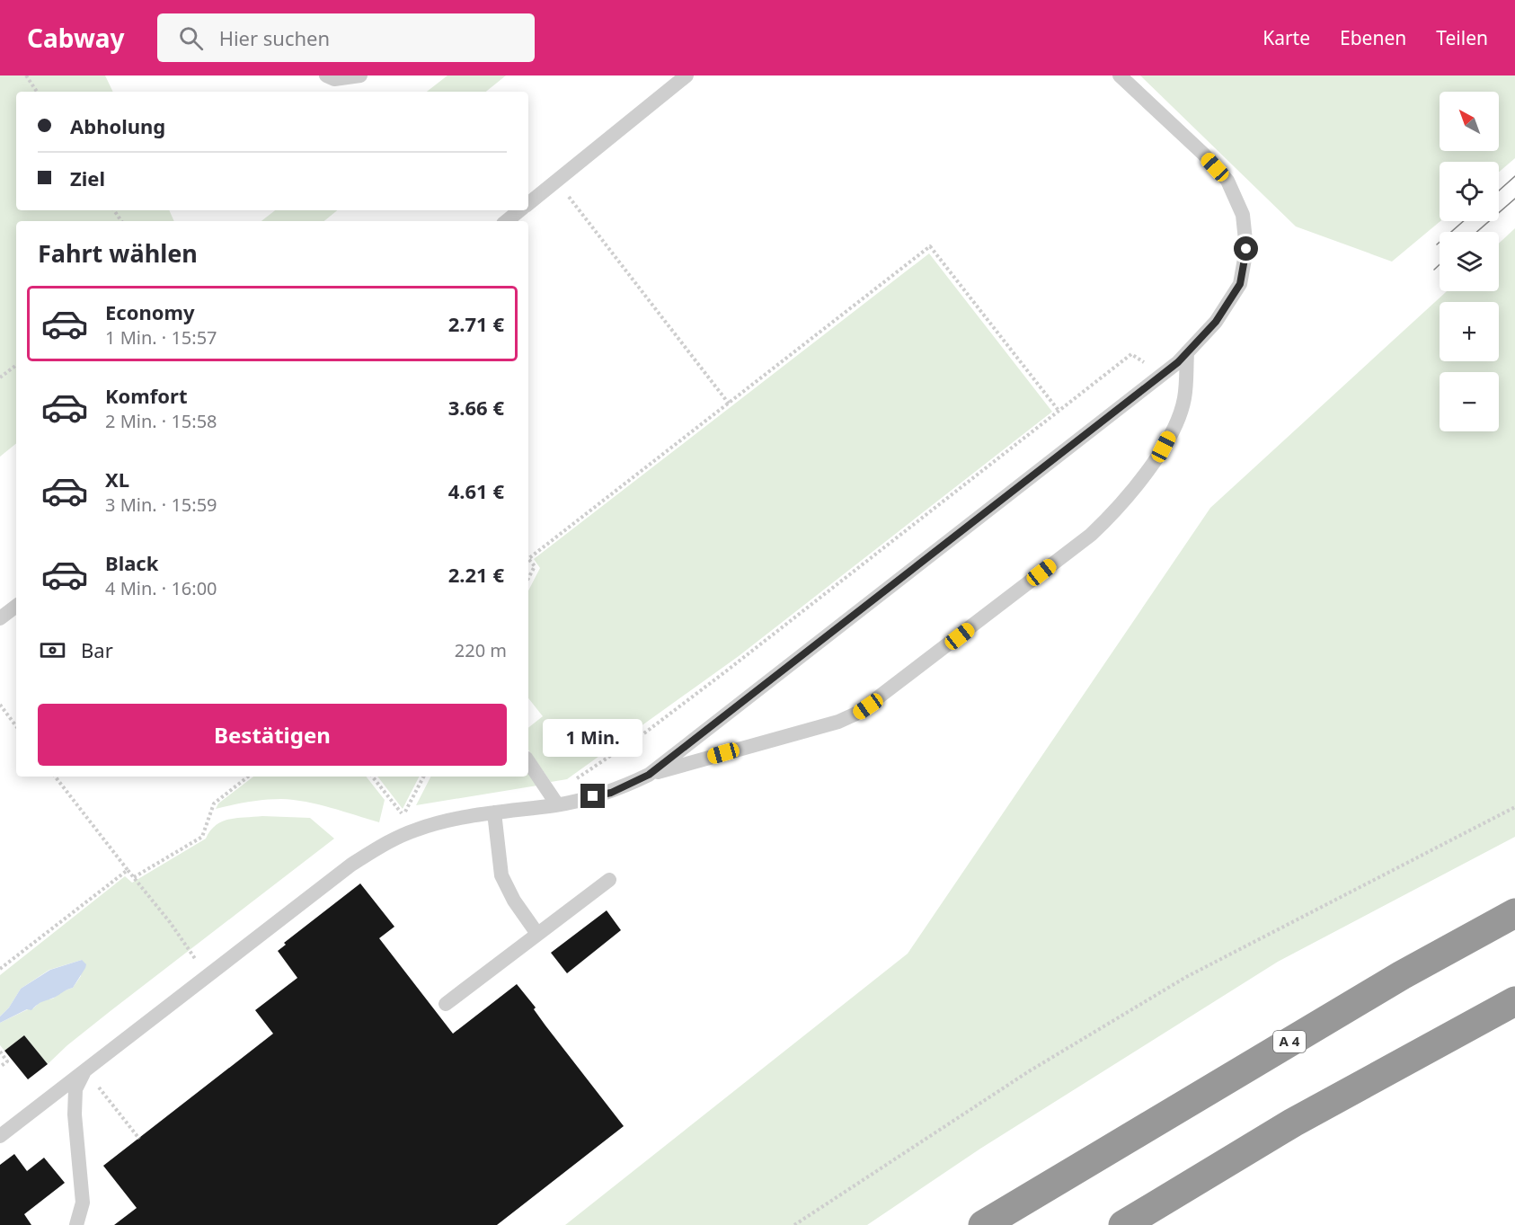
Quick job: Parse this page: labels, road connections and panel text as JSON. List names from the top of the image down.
{
  "streets": {
    "highway": ["A 4"]
  },
  "north": "top left",
  "page": {
    "header": "Cabway",
    "search": "Hier suchen",
    "nav": ["Karte", "Ebenen", "Teilen"],
    "map_buttons": ["+", "−"],
    "banner": ["Abholung", "Ziel"],
    "heading": "Fahrt wählen",
    "list": [
      {
        "name": "Economy",
        "note": "1 Min. · 15:57",
        "value": "2.71 €"
      },
      {
        "name": "Komfort",
        "note": "2 Min. · 15:58",
        "value": "3.66 €"
      },
      {
        "name": "XL",
        "note": "3 Min. · 15:59",
        "value": "4.61 €"
      },
      {
        "name": "Black",
        "note": "4 Min. · 16:00",
        "value": "2.21 €"
      }
    ],
    "pay": ["Bar", "220 m"],
    "buttons": "Bestätigen",
    "bubble": "1 Min."
  }
}
